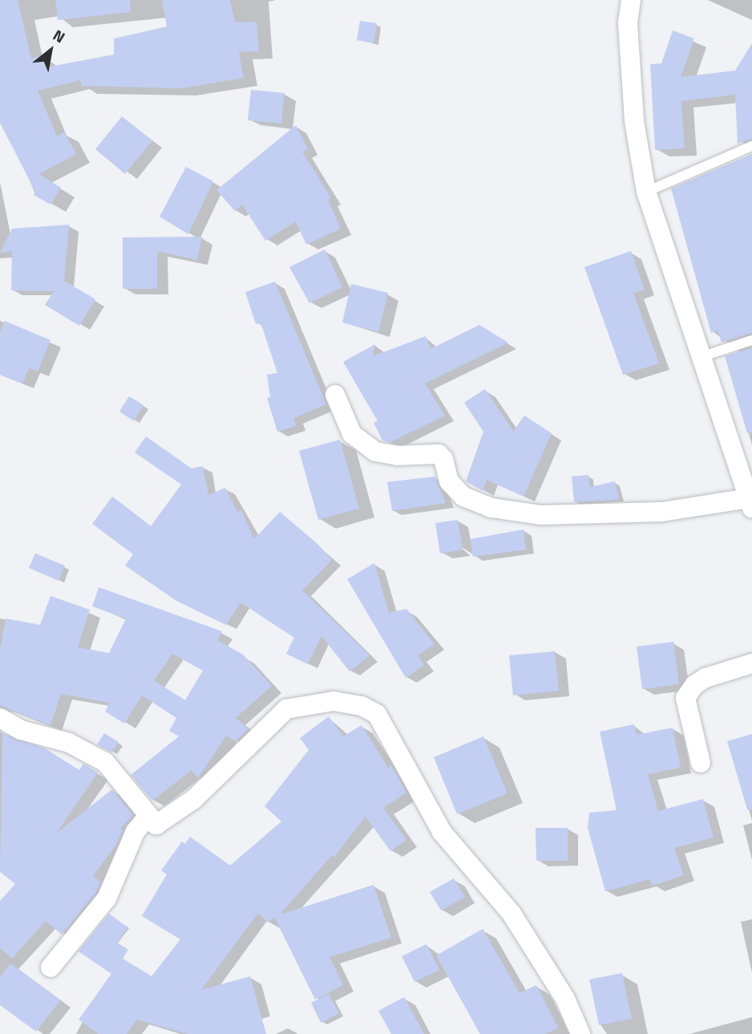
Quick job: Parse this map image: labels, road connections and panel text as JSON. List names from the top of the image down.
{
  "north": "top right"
}
